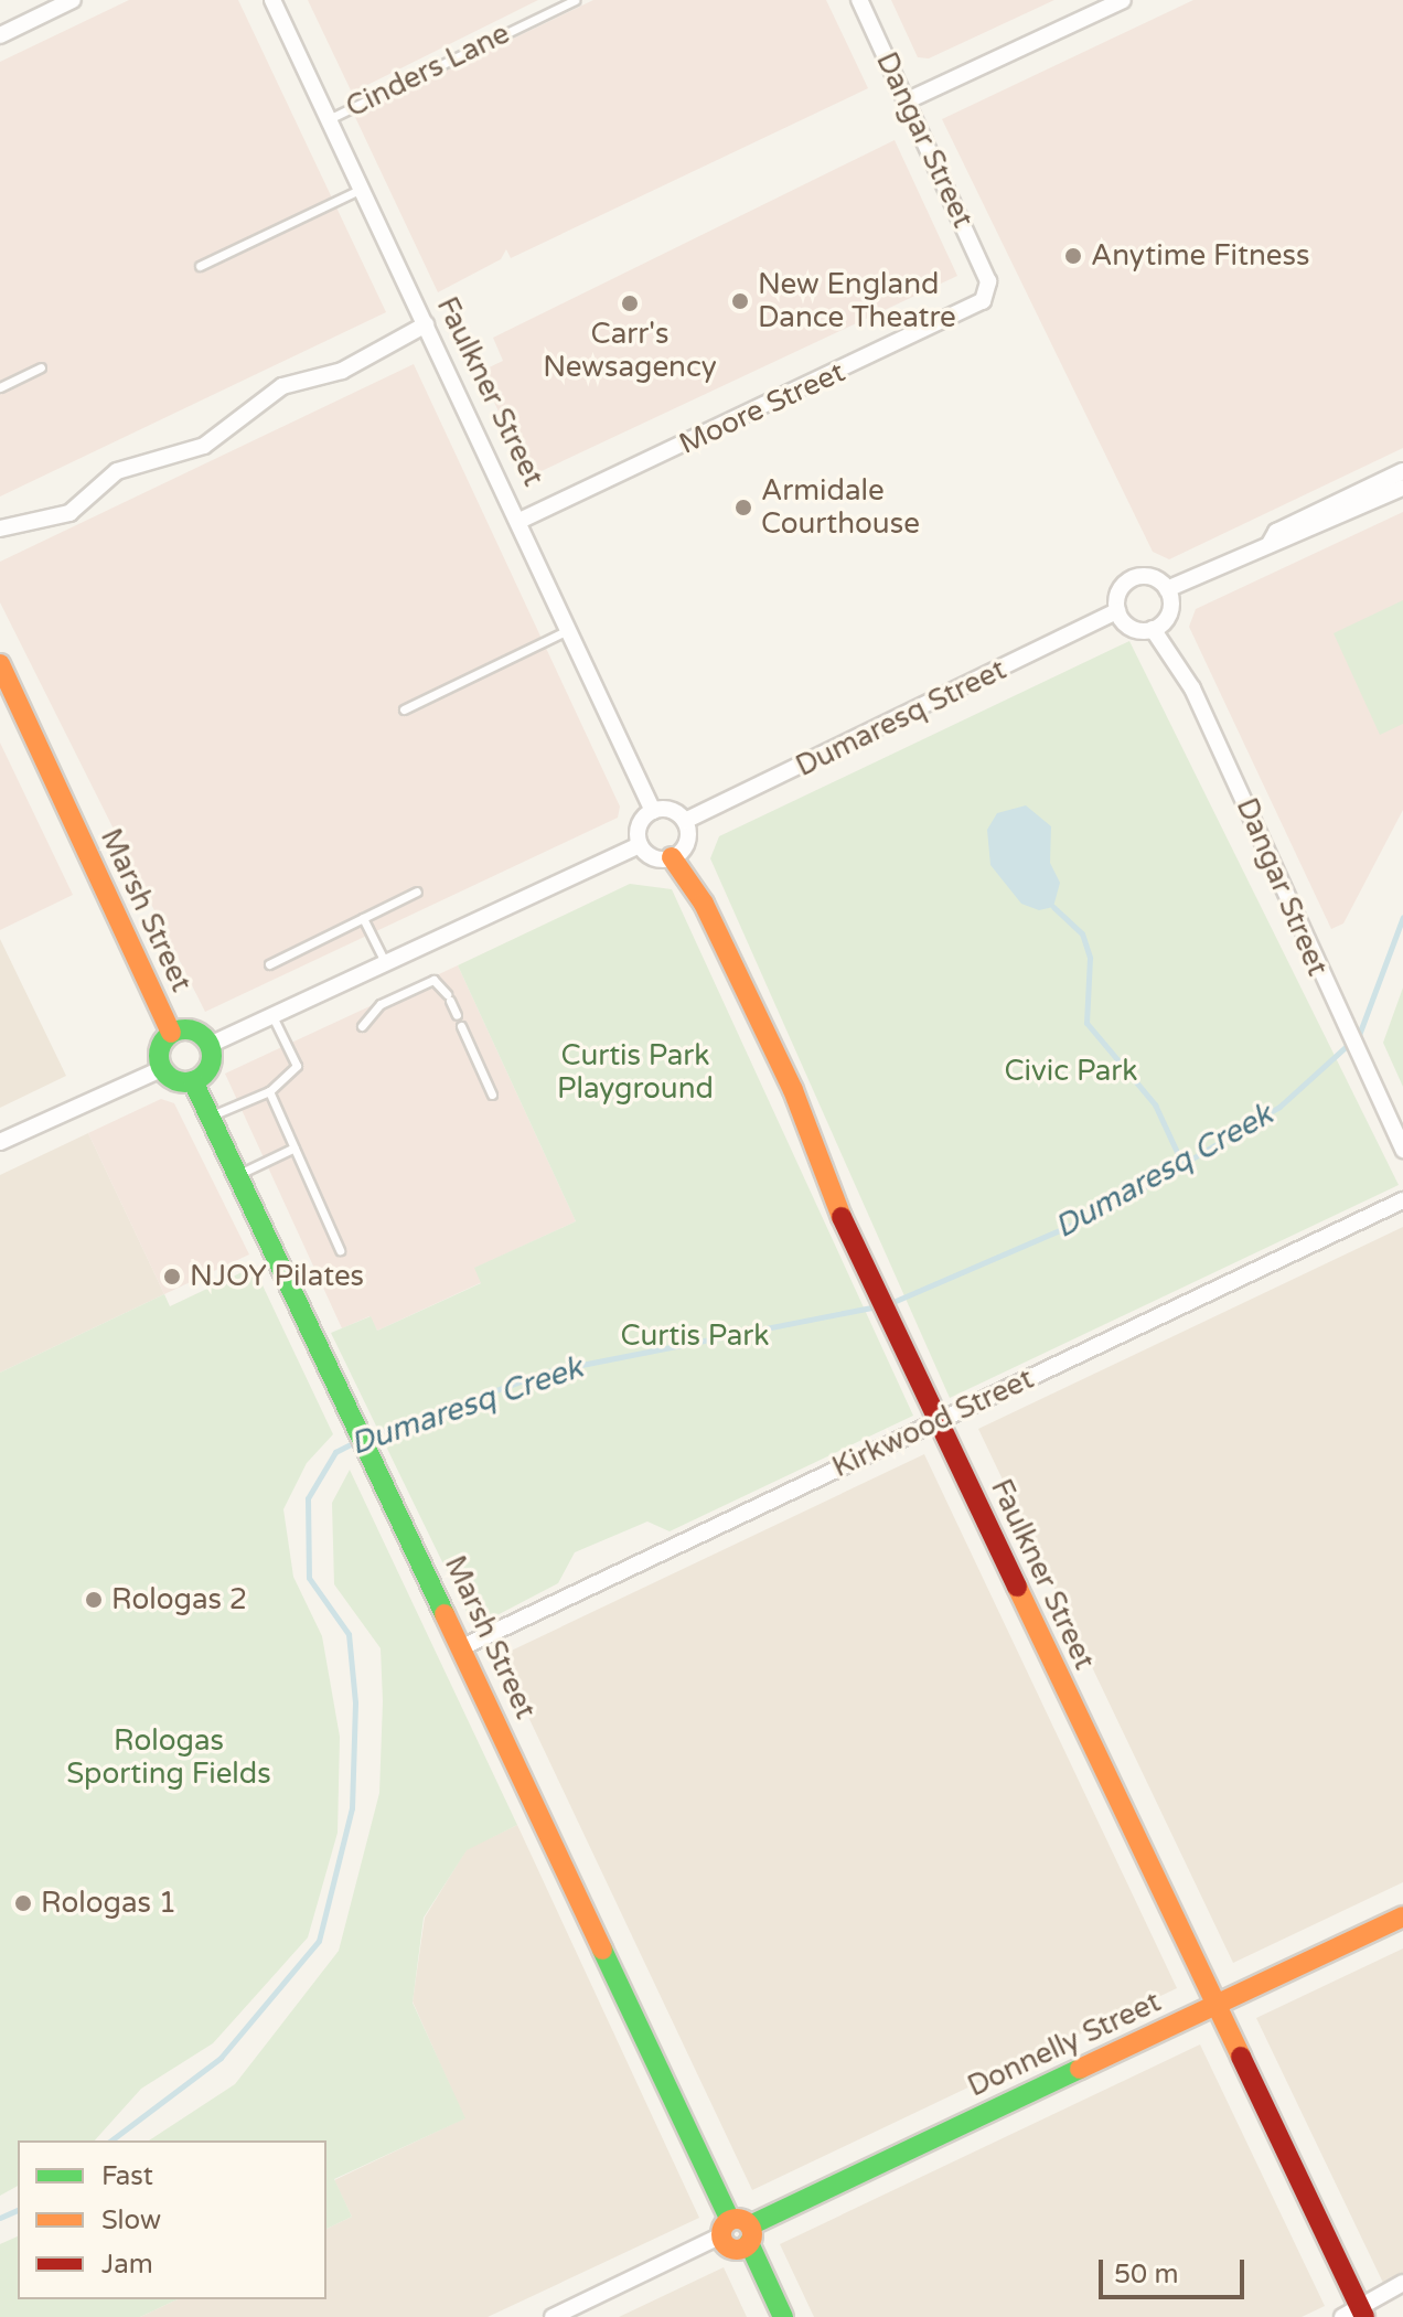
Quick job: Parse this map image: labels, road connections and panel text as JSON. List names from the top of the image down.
{
  "streets": {
    "street": [
      "Dangar Street",
      "Faulkner Street",
      "Moore Street",
      "Dumaresq Street",
      "Marsh Street",
      "Kirkwood Street",
      "Donnelly Street"
    ],
    "lane": ["Cinders Lane"]
  },
  "crossings": [
    ["Cinders Lane", "Faulkner Street"],
    ["Dangar Street", "Moore Street"],
    ["Dangar Street", "Dumaresq Street"],
    ["Faulkner Street", "Moore Street"],
    ["Faulkner Street", "Dumaresq Street"],
    ["Faulkner Street", "Kirkwood Street"],
    ["Faulkner Street", "Donnelly Street"],
    ["Marsh Street", "Kirkwood Street"],
    ["Marsh Street", "Donnelly Street"]
  ],
  "water": ["Dumaresq Creek"],
  "parks": [
    "Curtis Park Playground",
    "Civic Park",
    "Curtis Park",
    "Rologas Sporting Fields"
  ],
  "places": [
    "Anytime Fitness",
    "New England Dance Theatre",
    "Carr's Newsagency",
    "Armidale Courthouse",
    "NJOY Pilates",
    "Rologas 2",
    "Rologas 1"
  ],
  "legend": ["Fast", "Slow", "Jam"],
  "scale_bar": "50 m"
}
